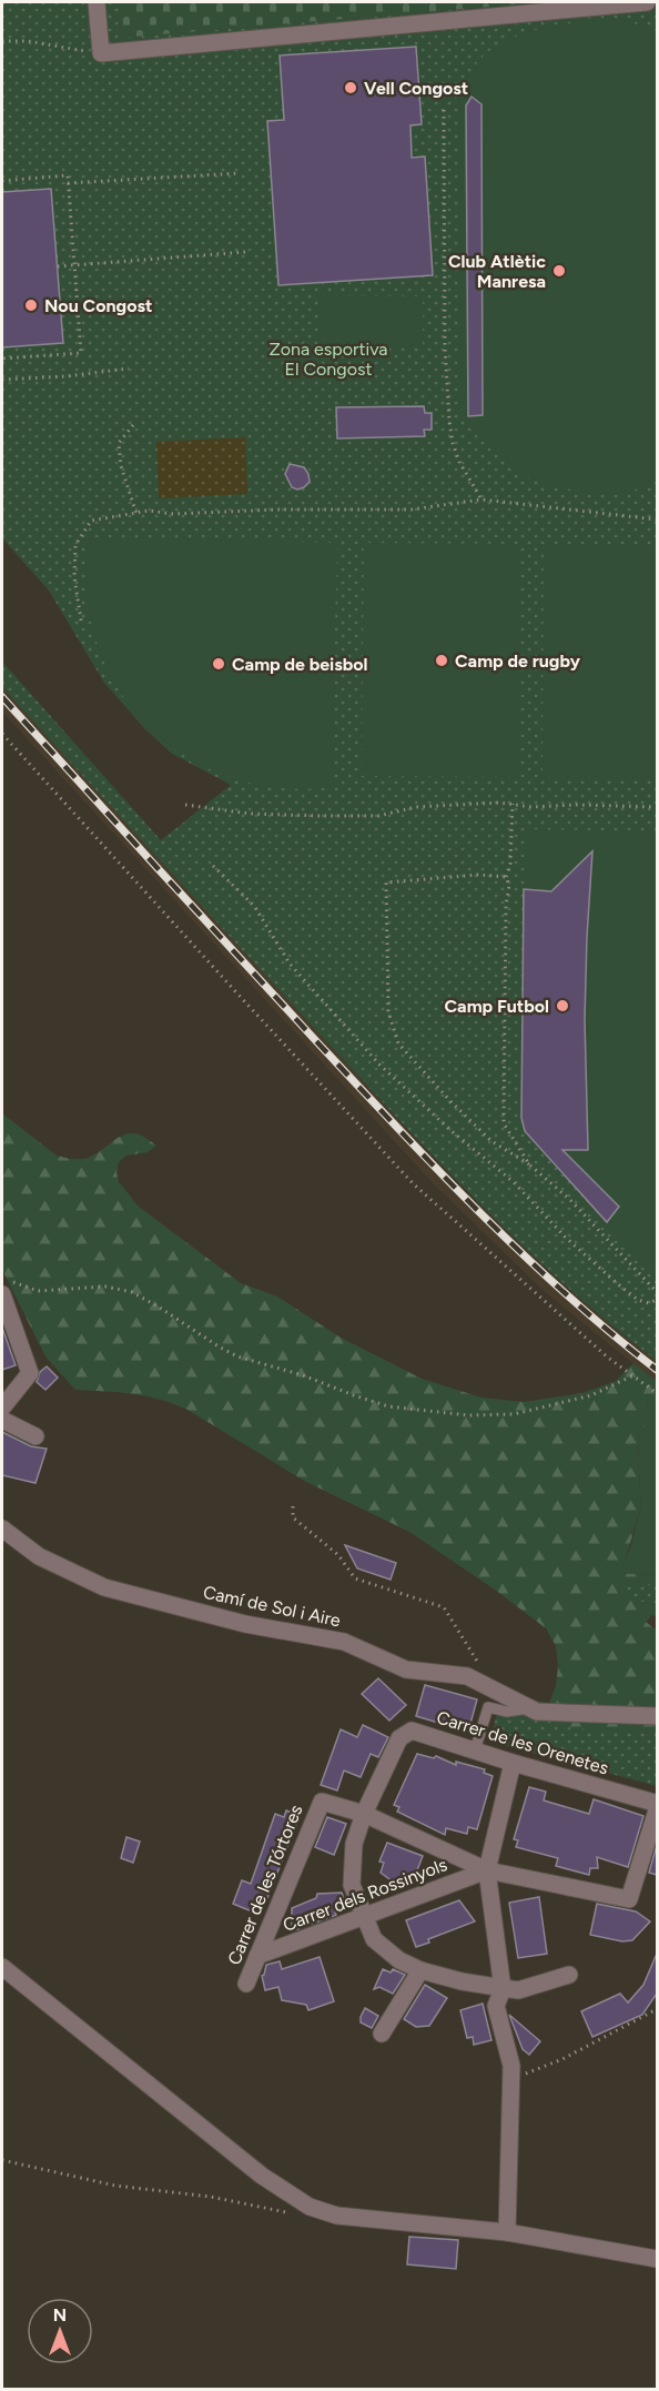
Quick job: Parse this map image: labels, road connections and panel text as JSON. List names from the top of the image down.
{
  "streets": {
    "street": [
      "Camí de Sol i Aire",
      "Carrer de les Orenetes",
      "Carrer de les Tórtores",
      "Carrer dels Rossinyols"
    ]
  },
  "crossings": [
    ["Carrer de les Orenetes", "Carrer de les Tórtores"],
    ["Carrer de les Orenetes", "Carrer dels Rossinyols"],
    ["Carrer de les Tórtores", "Carrer dels Rossinyols"]
  ],
  "parks": ["Zona esportiva El Congost"],
  "places": [
    "Vell Congost",
    "Club Atlètic Manresa",
    "Nou Congost",
    "Camp de rugby",
    "Camp de beisbol",
    "Camp Futbol"
  ],
  "north": "top"
}
